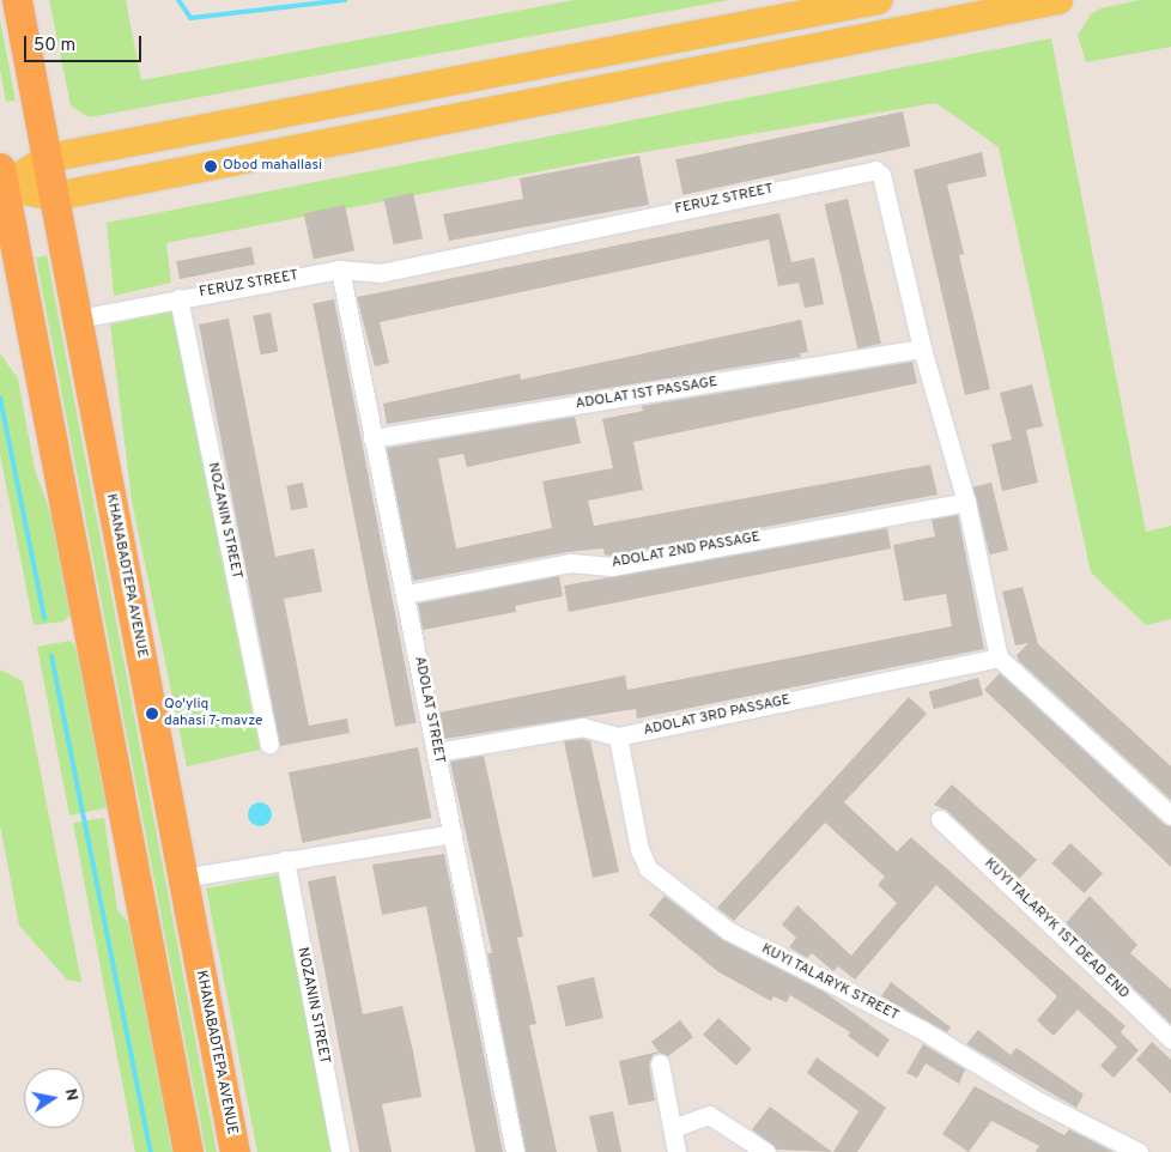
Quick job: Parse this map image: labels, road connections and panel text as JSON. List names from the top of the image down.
{
  "streets": {
    "highway": ["KHANABADTEPA AVENUE"],
    "street": [
      "FERUZ STREET",
      "ADOLAT 1ST PASSAGE",
      "NOZANIN STREET",
      "ADOLAT 2ND PASSAGE",
      "ADOLAT STREET",
      "ADOLAT 3RD PASSAGE",
      "KUYI TALARYK 1ST DEAD END",
      "KUYI TALARYK STREET"
    ]
  },
  "crossings": [
    ["FERUZ STREET", "ADOLAT 1ST PASSAGE"],
    ["FERUZ STREET", "NOZANIN STREET"],
    ["FERUZ STREET", "ADOLAT 2ND PASSAGE"],
    ["FERUZ STREET", "KHANABADTEPA AVENUE"],
    ["FERUZ STREET", "ADOLAT STREET"],
    ["FERUZ STREET", "ADOLAT 3RD PASSAGE"],
    ["ADOLAT 1ST PASSAGE", "ADOLAT STREET"],
    ["ADOLAT 2ND PASSAGE", "ADOLAT STREET"],
    ["ADOLAT STREET", "ADOLAT 3RD PASSAGE"],
    ["ADOLAT 3RD PASSAGE", "KUYI TALARYK STREET"]
  ],
  "places": ["Obod mahallasi", "Qo'yliq dahasi 7-mavze"],
  "scale_bar": "50 m",
  "north": "right"
}
